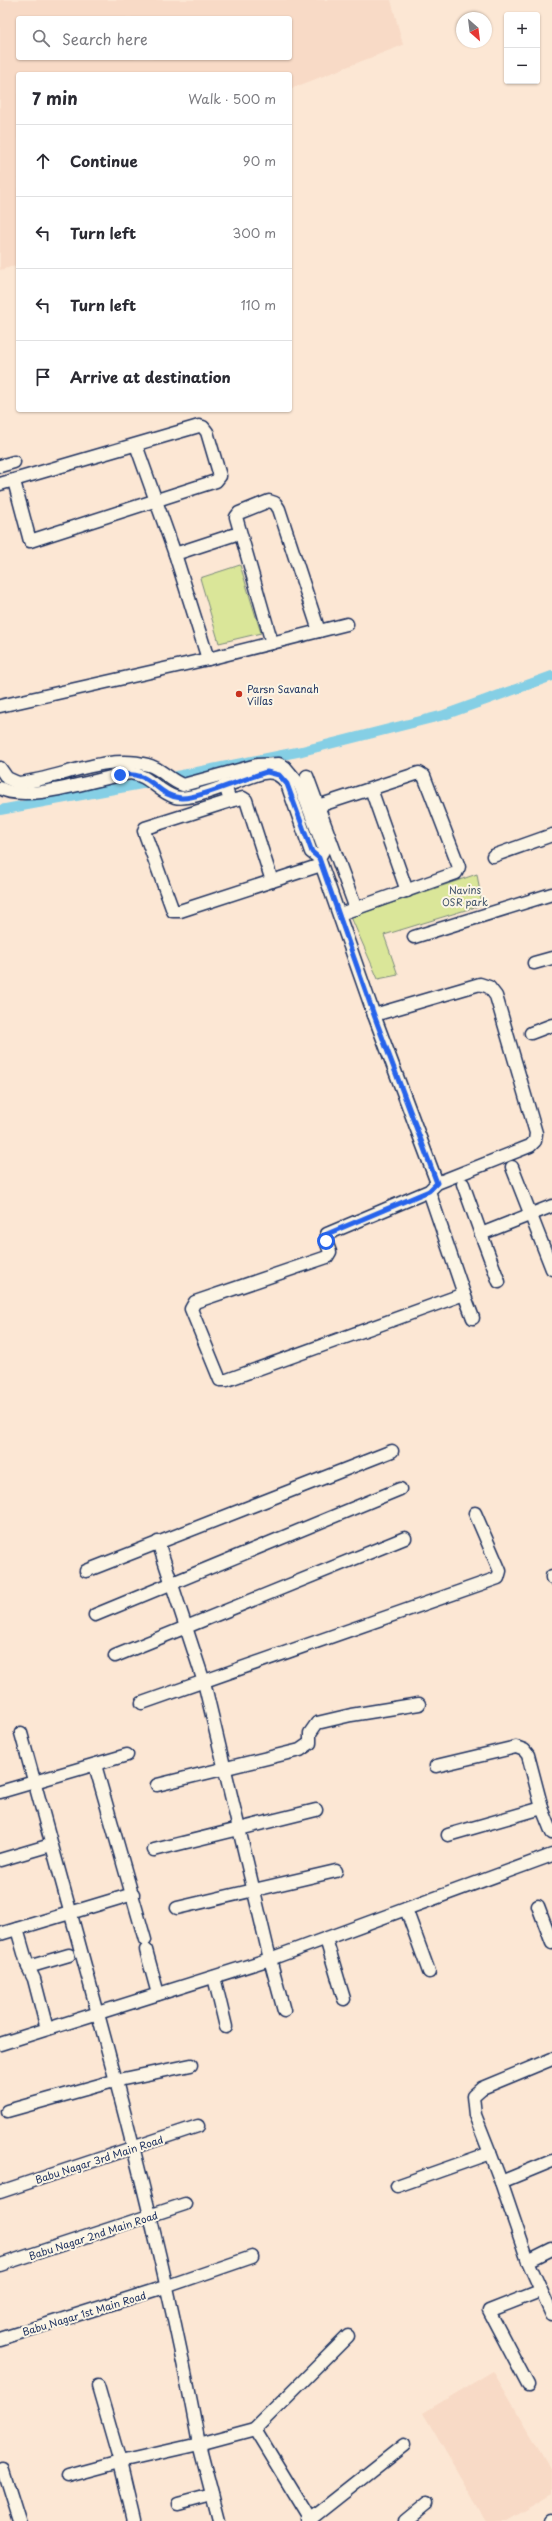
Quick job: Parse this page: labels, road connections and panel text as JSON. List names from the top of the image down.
{
  "streets": {
    "street": ["Babu Nagar 3rd Main Road", "Babu Nagar 2nd Main Road", "Babu Nagar 1st Main Road"]
  },
  "parks": ["Navins OSR park"],
  "places": ["Parsn Savanah Villas"],
  "north": "bottom right",
  "page": {
    "map_buttons": ["+", "−"],
    "search": "Search here",
    "heading": ["7 min", "Walk · 500 m"],
    "list": [
      ["Continue", "90 m"],
      ["Turn left", "300 m"],
      ["Turn left", "110 m"],
      "Arrive at destination"
    ]
  }
}
